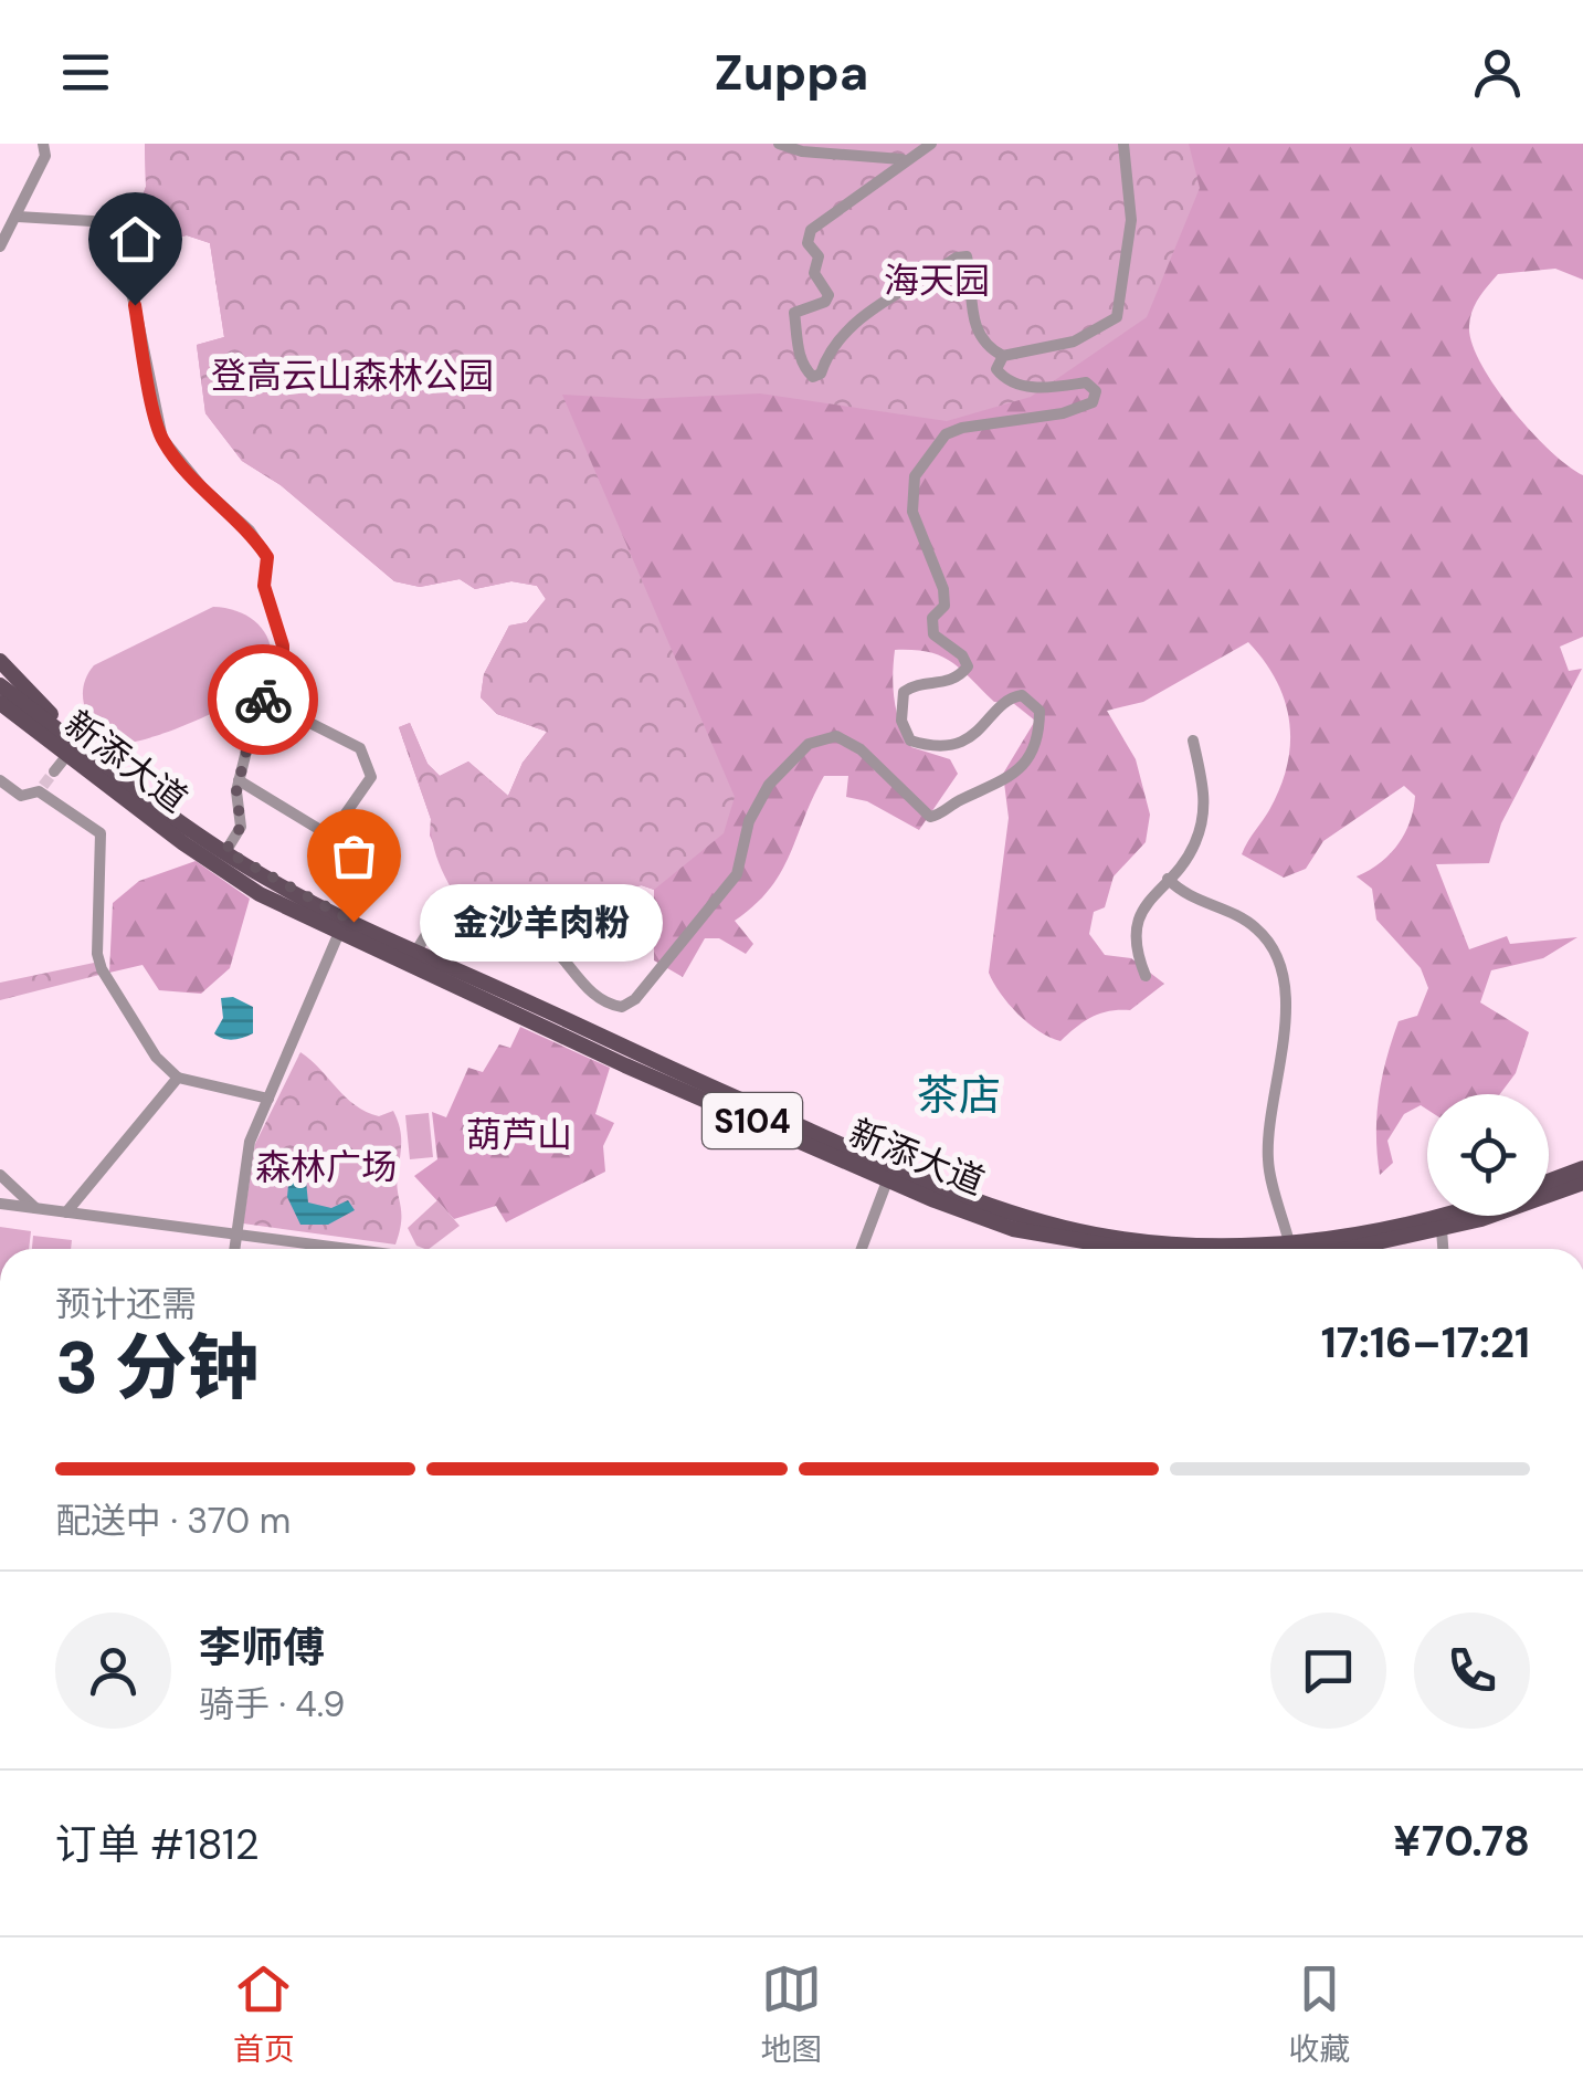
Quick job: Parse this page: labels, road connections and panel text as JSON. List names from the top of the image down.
{
  "streets": {
    "main road": ["新添大道", "S104"]
  },
  "districts": ["茶店"],
  "parks": [
    "海天园",
    "登高云山森林公园",
    "葫芦山",
    "森林广场"
  ],
  "places": ["金沙羊肉粉"],
  "page": {
    "header": "Zuppa",
    "bubble": "金沙羊肉粉",
    "heading": ["3 分钟", "预计还需", "17:16–17:21"],
    "panel": [
      "李师傅",
      "骑手 · 4.9",
      "订单 #1812",
      "¥70.78"
    ],
    "bar": "配送中 · 370 m",
    "tabs": ["首页", "地图", "收藏"]
  }
}
